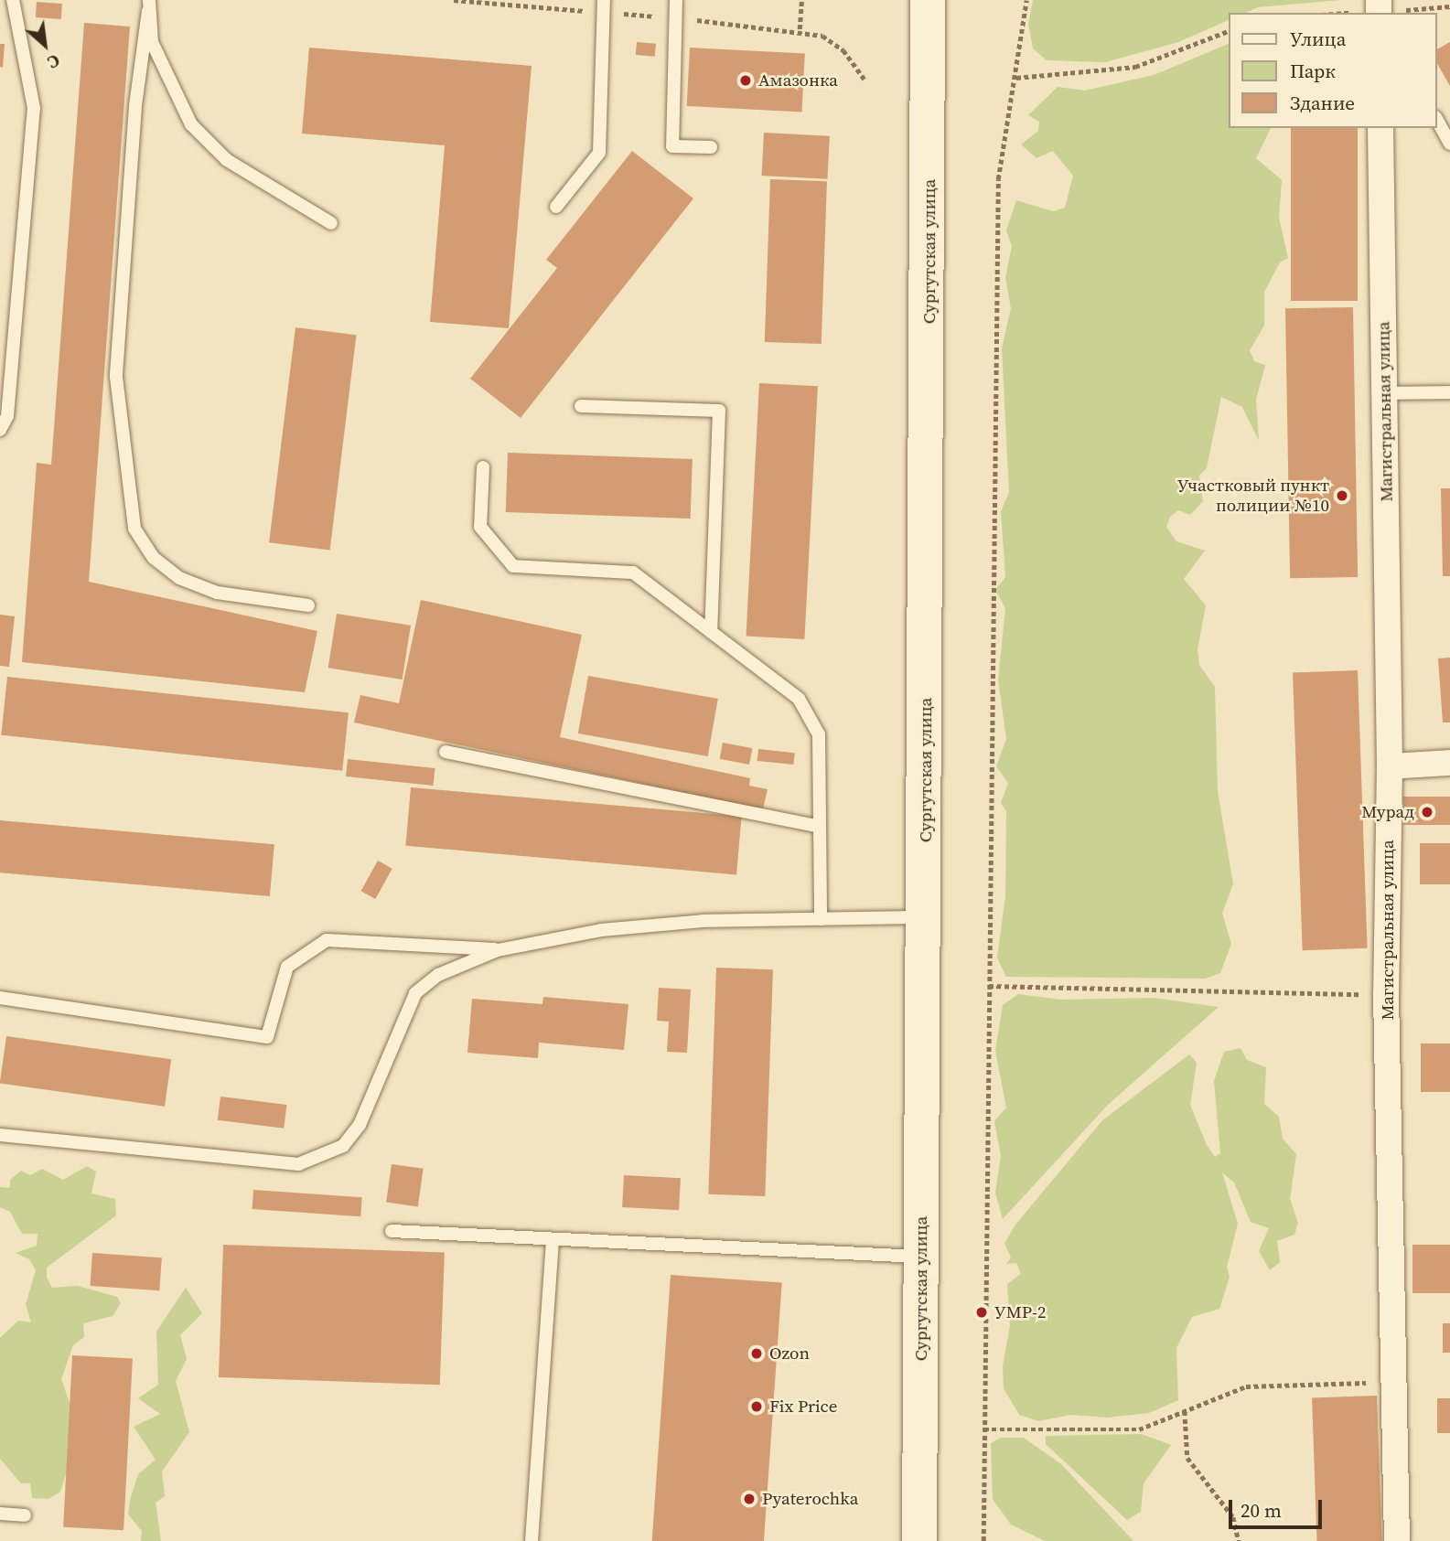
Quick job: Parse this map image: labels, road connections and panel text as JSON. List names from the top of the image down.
{
  "streets": {
    "main road": ["Сургутская улица"],
    "street": ["Магистральная улица"]
  },
  "places": [
    "Амазонка",
    "Участковый пункт полиции №10",
    "Мурад",
    "УМР-2",
    "Ozon",
    "Fix Price",
    "Pyaterochka"
  ],
  "legend": ["Улица", "Парк", "Здание"],
  "scale_bar": "20 m",
  "north": "bottom right"
}
